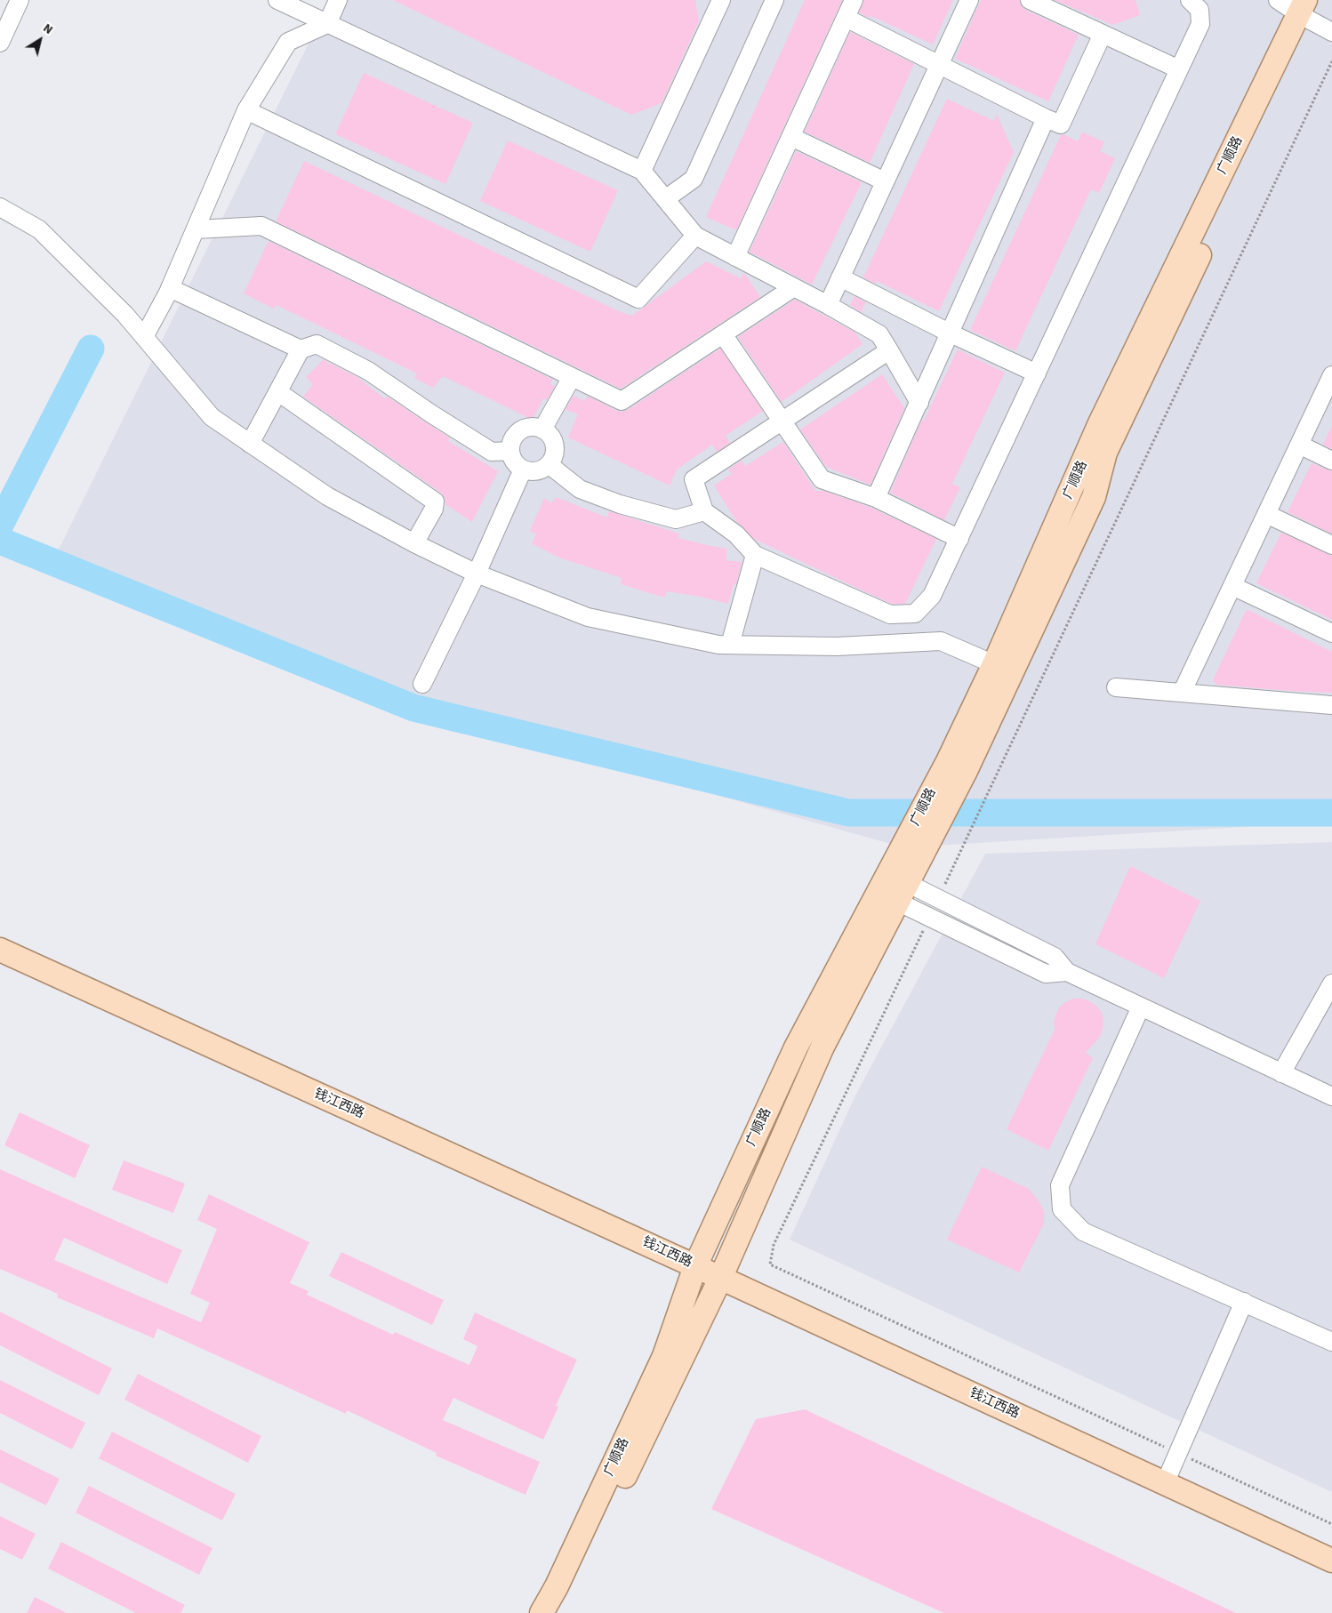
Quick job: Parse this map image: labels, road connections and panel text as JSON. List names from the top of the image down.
{
  "streets": {
    "main road": ["广顺路", "钱江西路"]
  },
  "crossings": [
    ["广顺路", "钱江西路"]
  ],
  "north": "top right"
}
